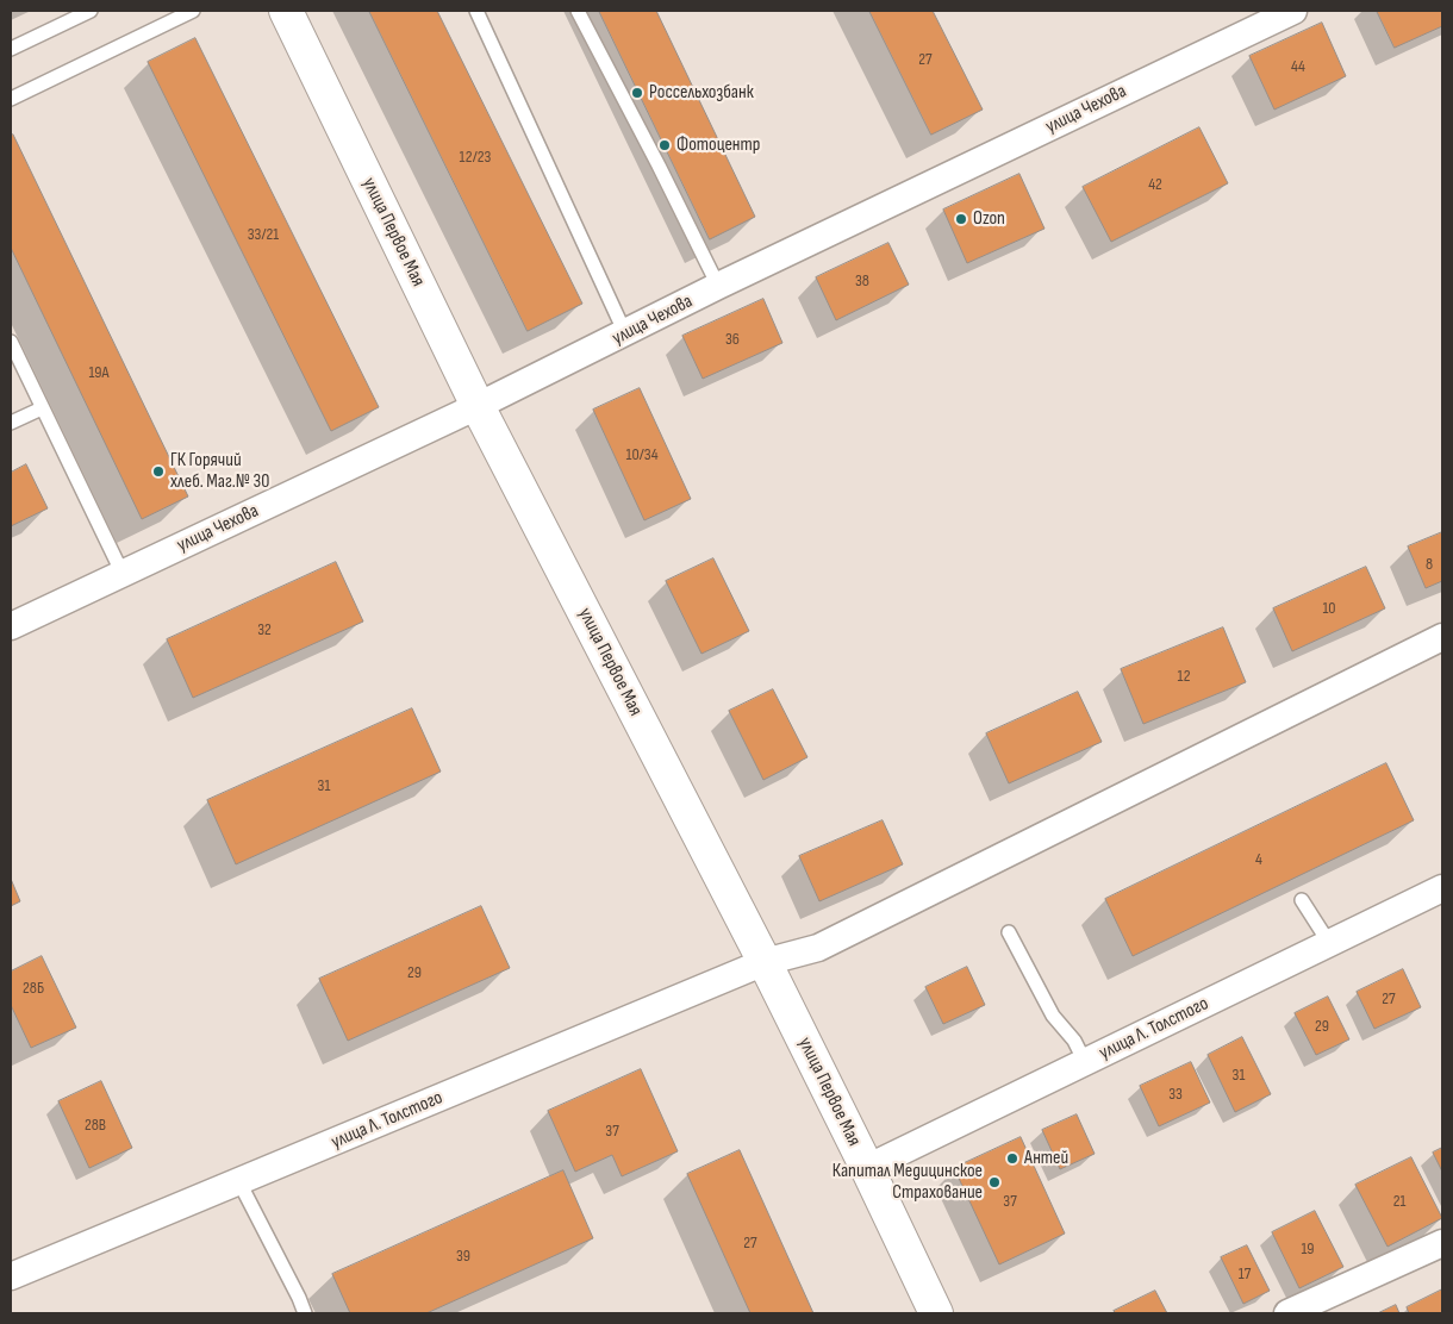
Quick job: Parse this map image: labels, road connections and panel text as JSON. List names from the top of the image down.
{
  "streets": {
    "street": ["улица Чехова", "улица Первое Мая", "улица Л. Толстого"]
  },
  "crossings": [
    ["улица Чехова", "улица Первое Мая"],
    ["улица Первое Мая", "улица Л. Толстого"]
  ],
  "places": [
    "Россельхозбанк",
    "Фотоцентр",
    "Ozon",
    "ГК Горячий хлеб. Маг.№ 30",
    "Антей",
    "Капитал Медицинское Страхование"
  ],
  "house_numbers": [
    "27",
    "44",
    "12/23",
    "42",
    "33/21",
    "38",
    "36",
    "19А",
    "10/34",
    "8",
    "10",
    "32",
    "12",
    "31",
    "4",
    "29",
    "28Б",
    "27",
    "29",
    "31",
    "33",
    "28В",
    "37",
    "37",
    "21",
    "27",
    "19",
    "39",
    "17"
  ]
}
